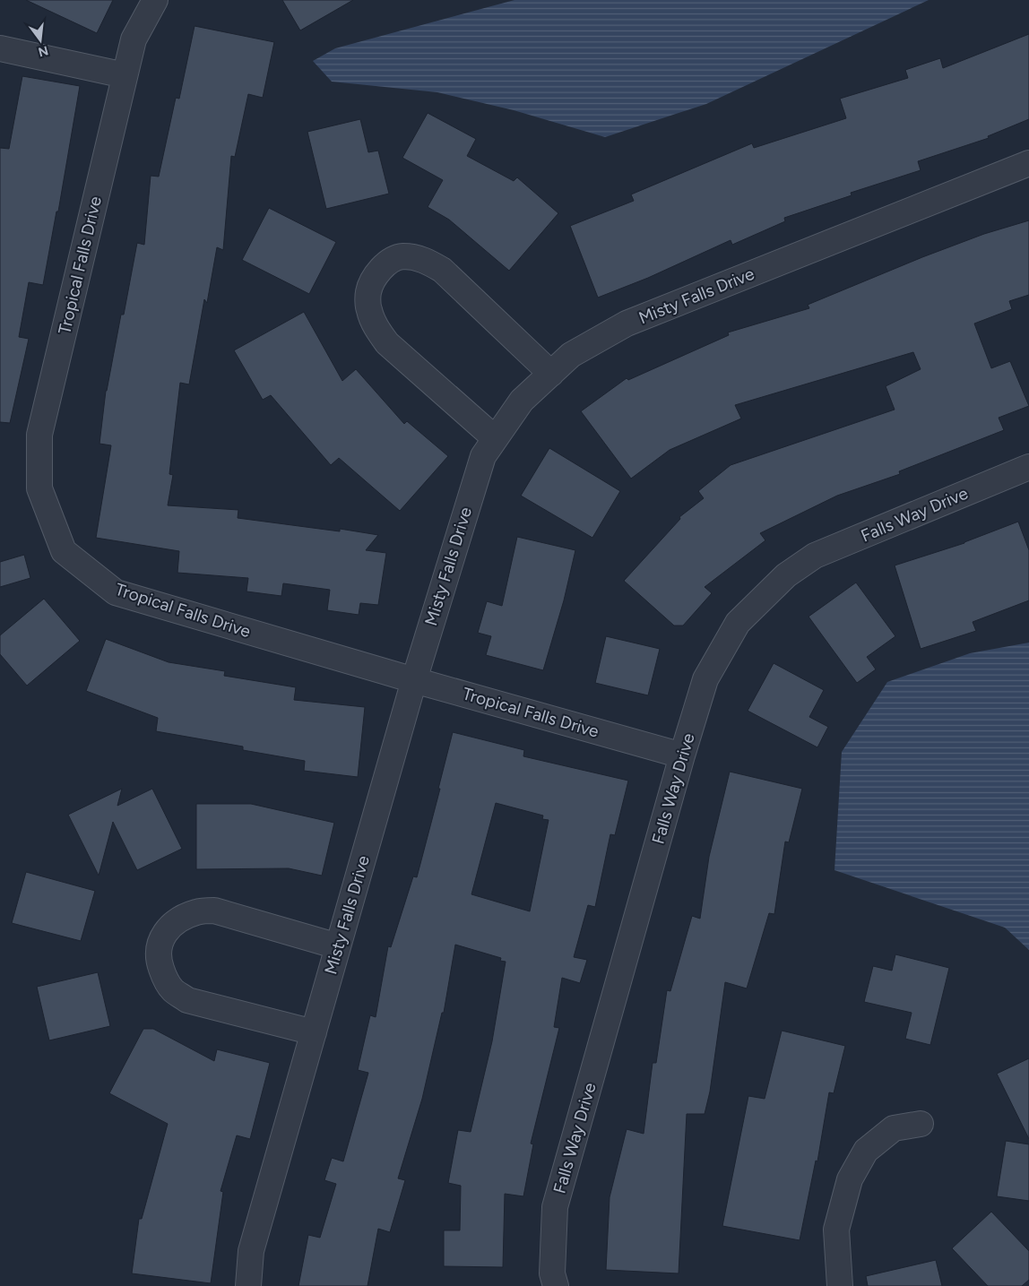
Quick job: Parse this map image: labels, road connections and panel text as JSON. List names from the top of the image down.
{
  "streets": {
    "street": ["Tropical Falls Drive", "Misty Falls Drive", "Falls Way Drive"]
  },
  "crossings": [
    ["Tropical Falls Drive", "Misty Falls Drive"],
    ["Tropical Falls Drive", "Falls Way Drive"]
  ],
  "north": "bottom"
}
